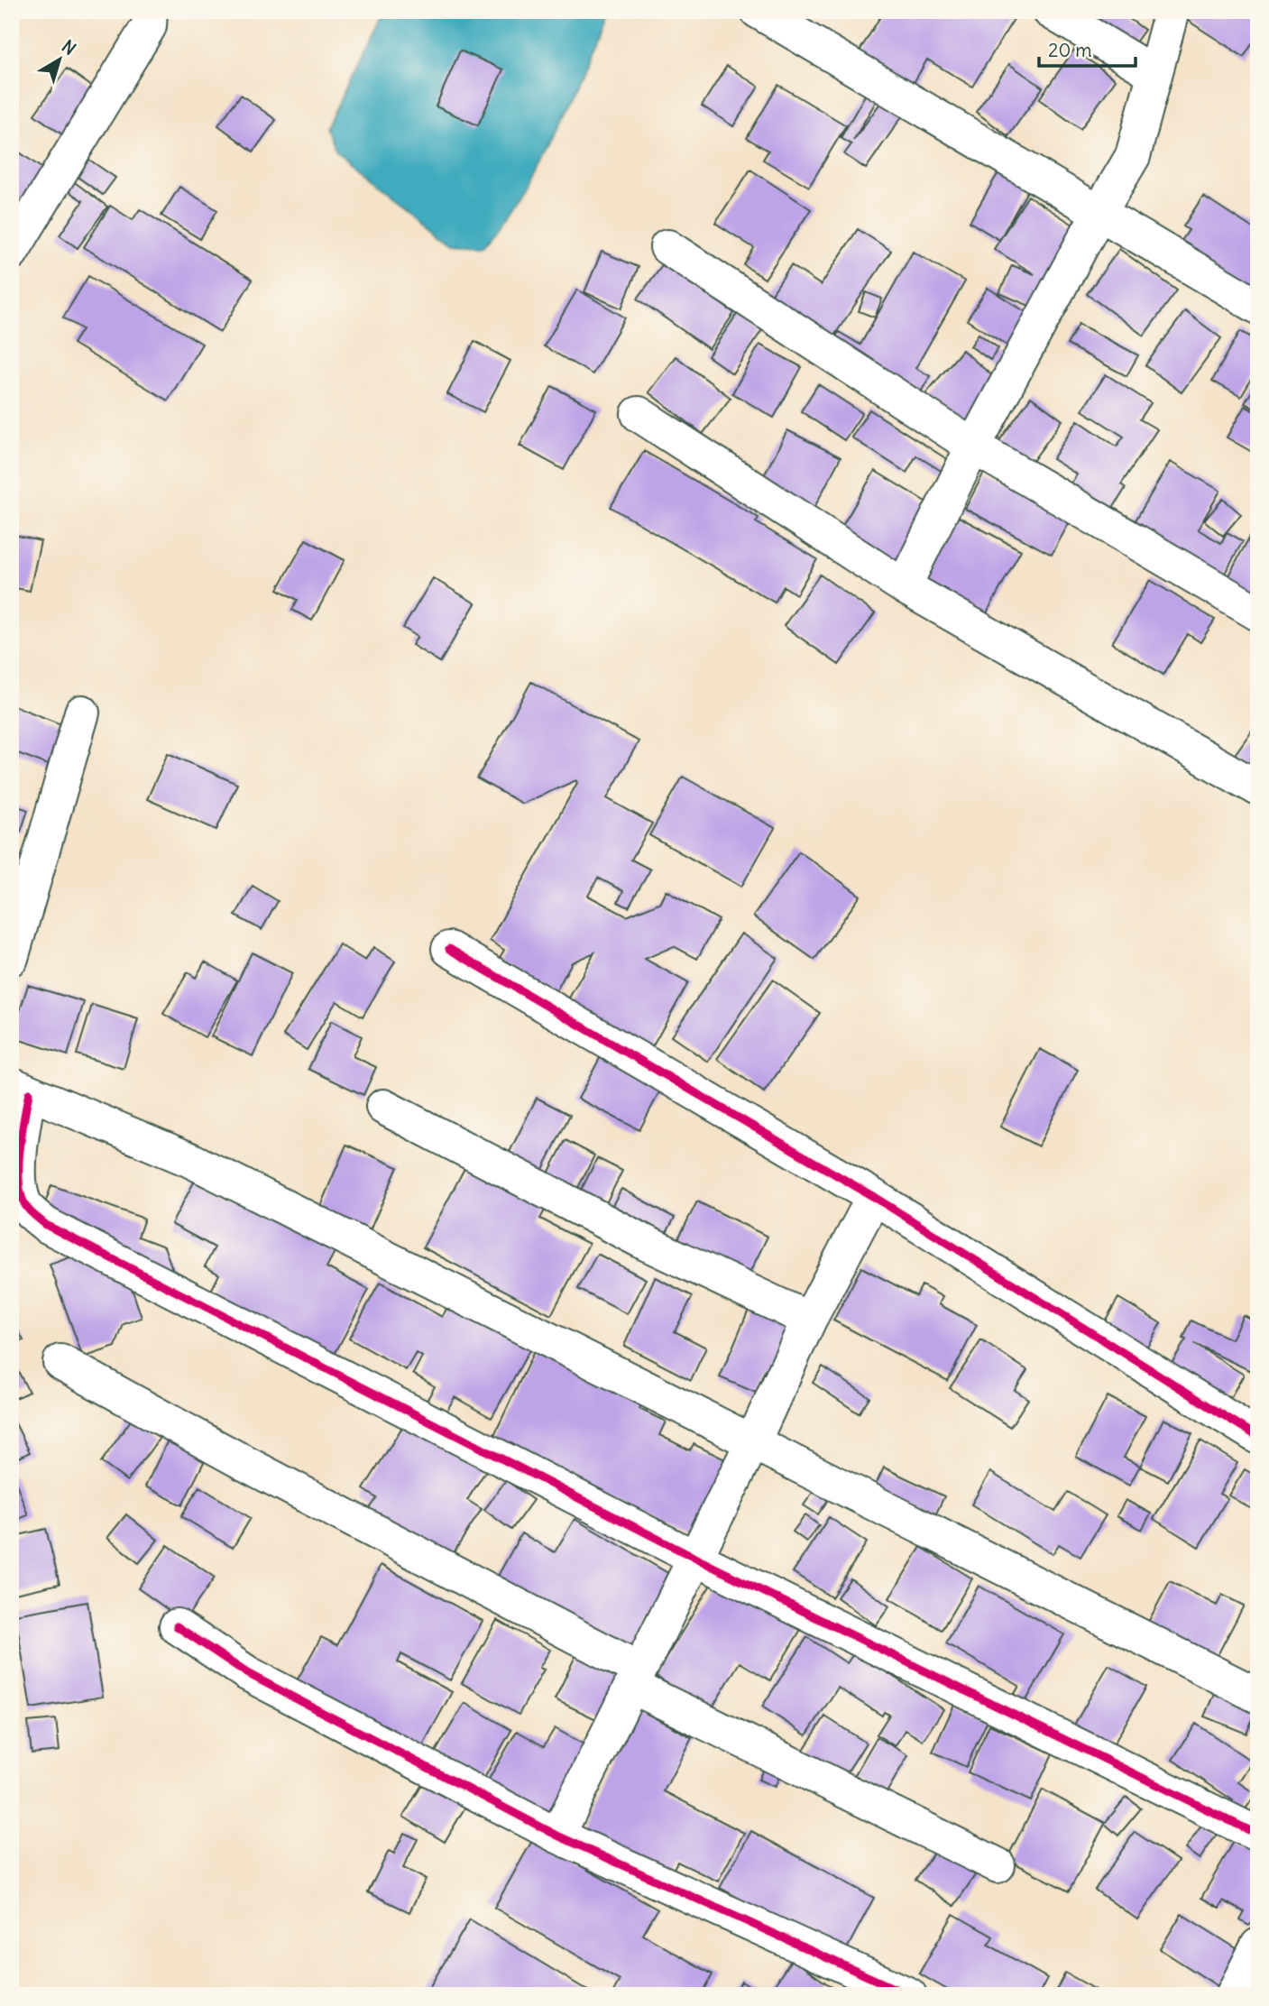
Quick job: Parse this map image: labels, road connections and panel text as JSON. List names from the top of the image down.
{
  "scale_bar": "20 m",
  "north": "top right"
}
